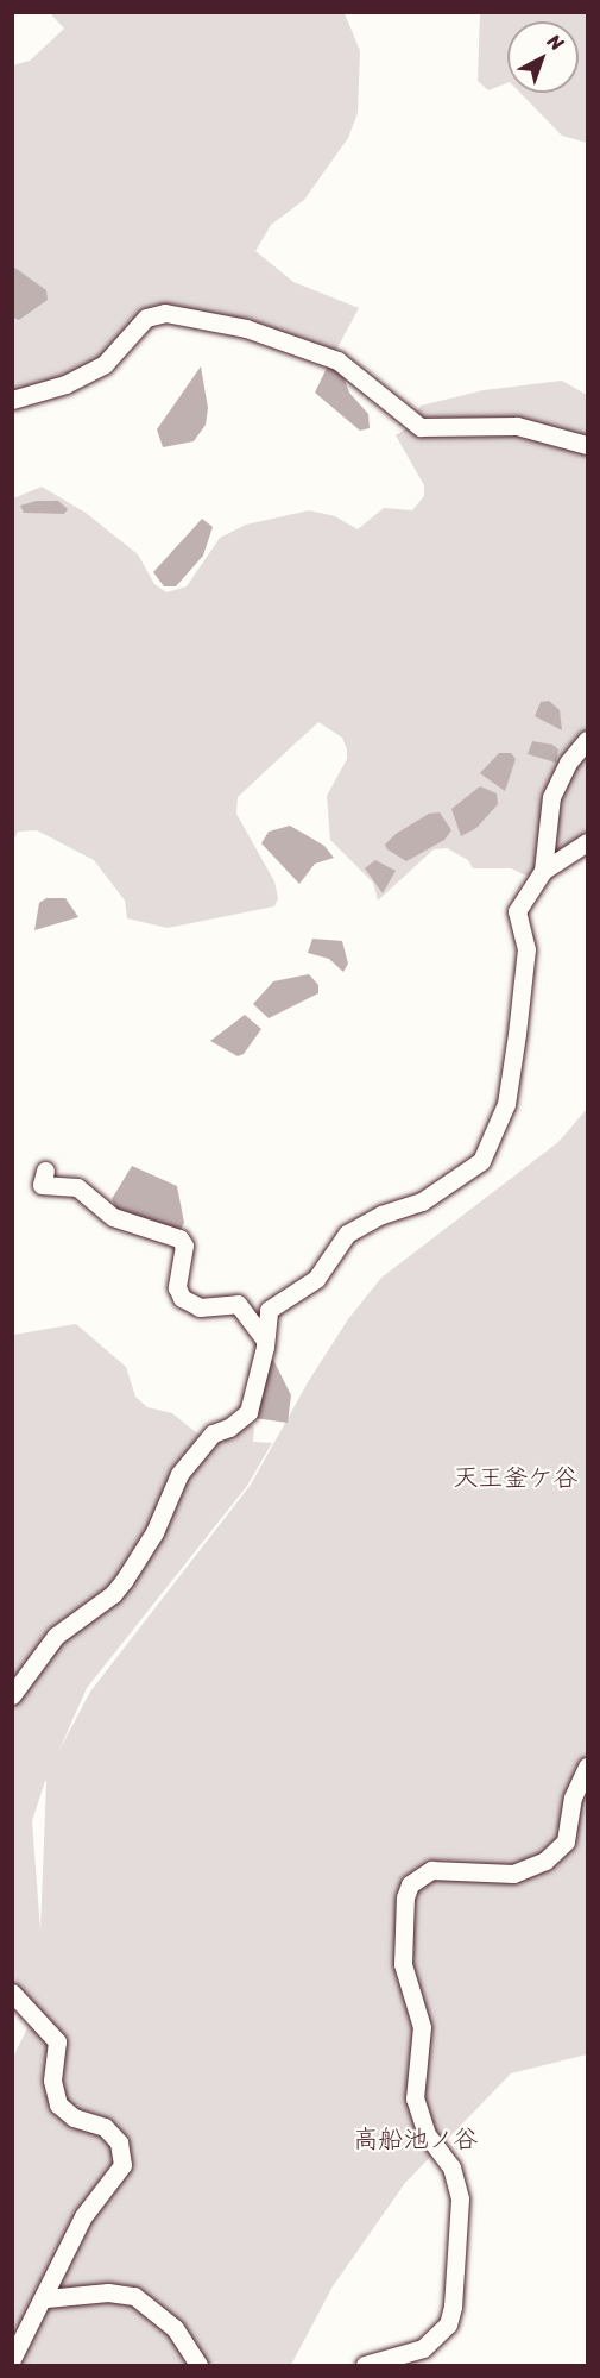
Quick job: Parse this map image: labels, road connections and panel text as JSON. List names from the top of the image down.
{
  "districts": ["天王釜ケ谷", "高船池ノ谷"],
  "north": "top right"
}
